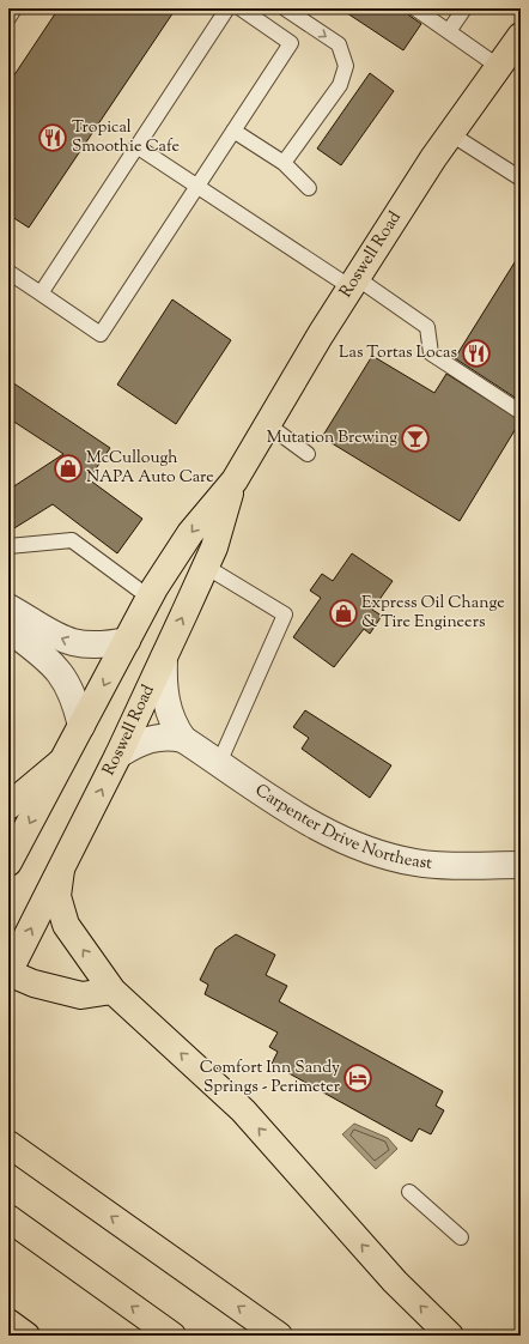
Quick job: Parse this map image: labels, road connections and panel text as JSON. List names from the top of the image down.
{
  "streets": {
    "main road": ["Roswell Road"],
    "street": ["Carpenter Drive Northeast"]
  },
  "crossings": [
    ["Roswell Road", "Carpenter Drive Northeast"]
  ],
  "places": {
    "restaurant": ["Tropical Smoothie Cafe", "Las Tortas Locas"],
    "bar": ["Mutation Brewing"],
    "shop": ["McCullough NAPA Auto Care", "Express Oil Change & Tire Engineers"],
    "hotel": ["Comfort Inn Sandy Springs - Perimeter"]
  }
}
